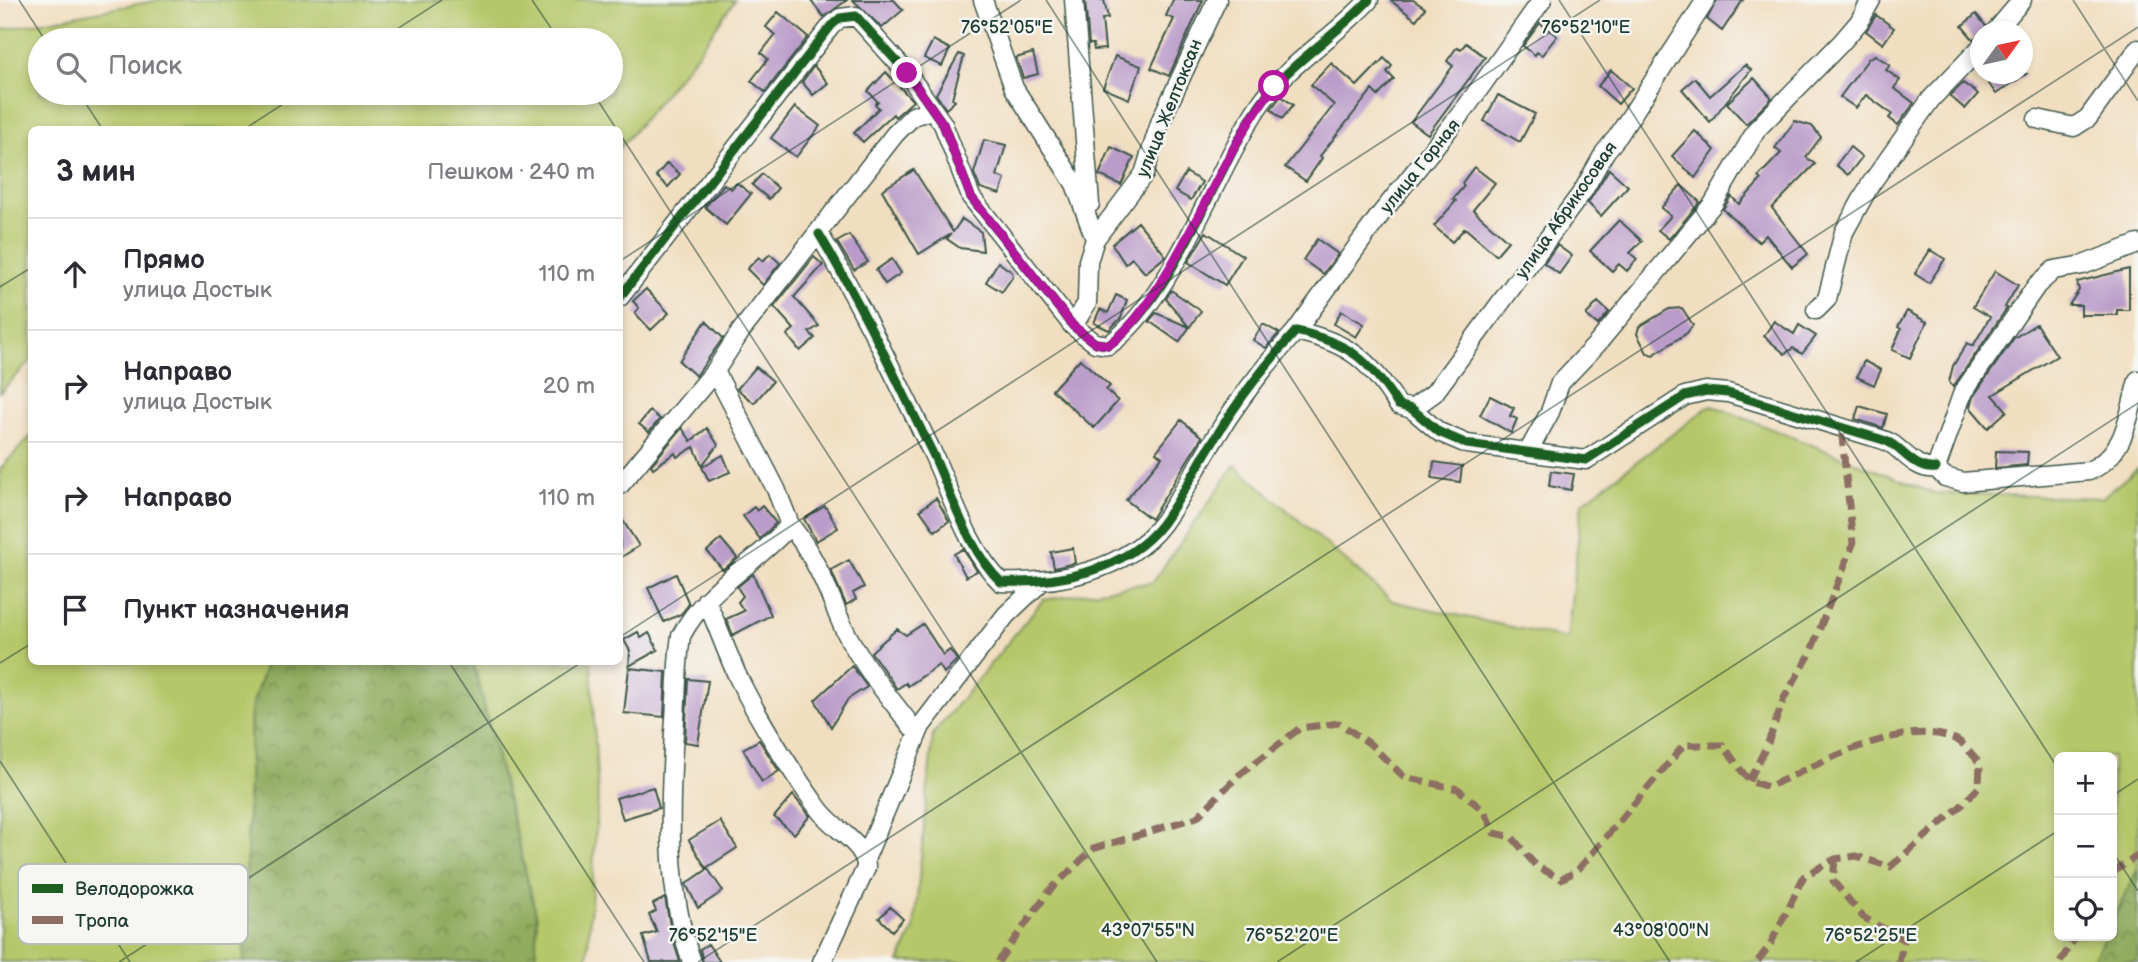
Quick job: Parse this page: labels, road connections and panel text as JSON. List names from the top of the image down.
{
  "streets": {
    "street": ["улица Желтоксан", "улица Горная", "улица Абрикосовая"]
  },
  "legend": ["Велодорожка", "Тропа"],
  "north": "top right",
  "page": {
    "search": "Поиск",
    "heading": ["3 мин", "Пешком · 240 m"],
    "list": [
      ["Прямо", "улица Достык", "110 m"],
      ["Направо", "улица Достык", "20 m"],
      ["Направо", "110 m"],
      "Пункт назначения"
    ],
    "map_buttons": ["+", "−"]
  },
  "coordinates": [
    "76°52'05\"E",
    "76°52'10\"E",
    "43°07'55\"N",
    "43°08'00\"N",
    "76°52'15\"E",
    "76°52'20\"E",
    "76°52'25\"E"
  ]
}
